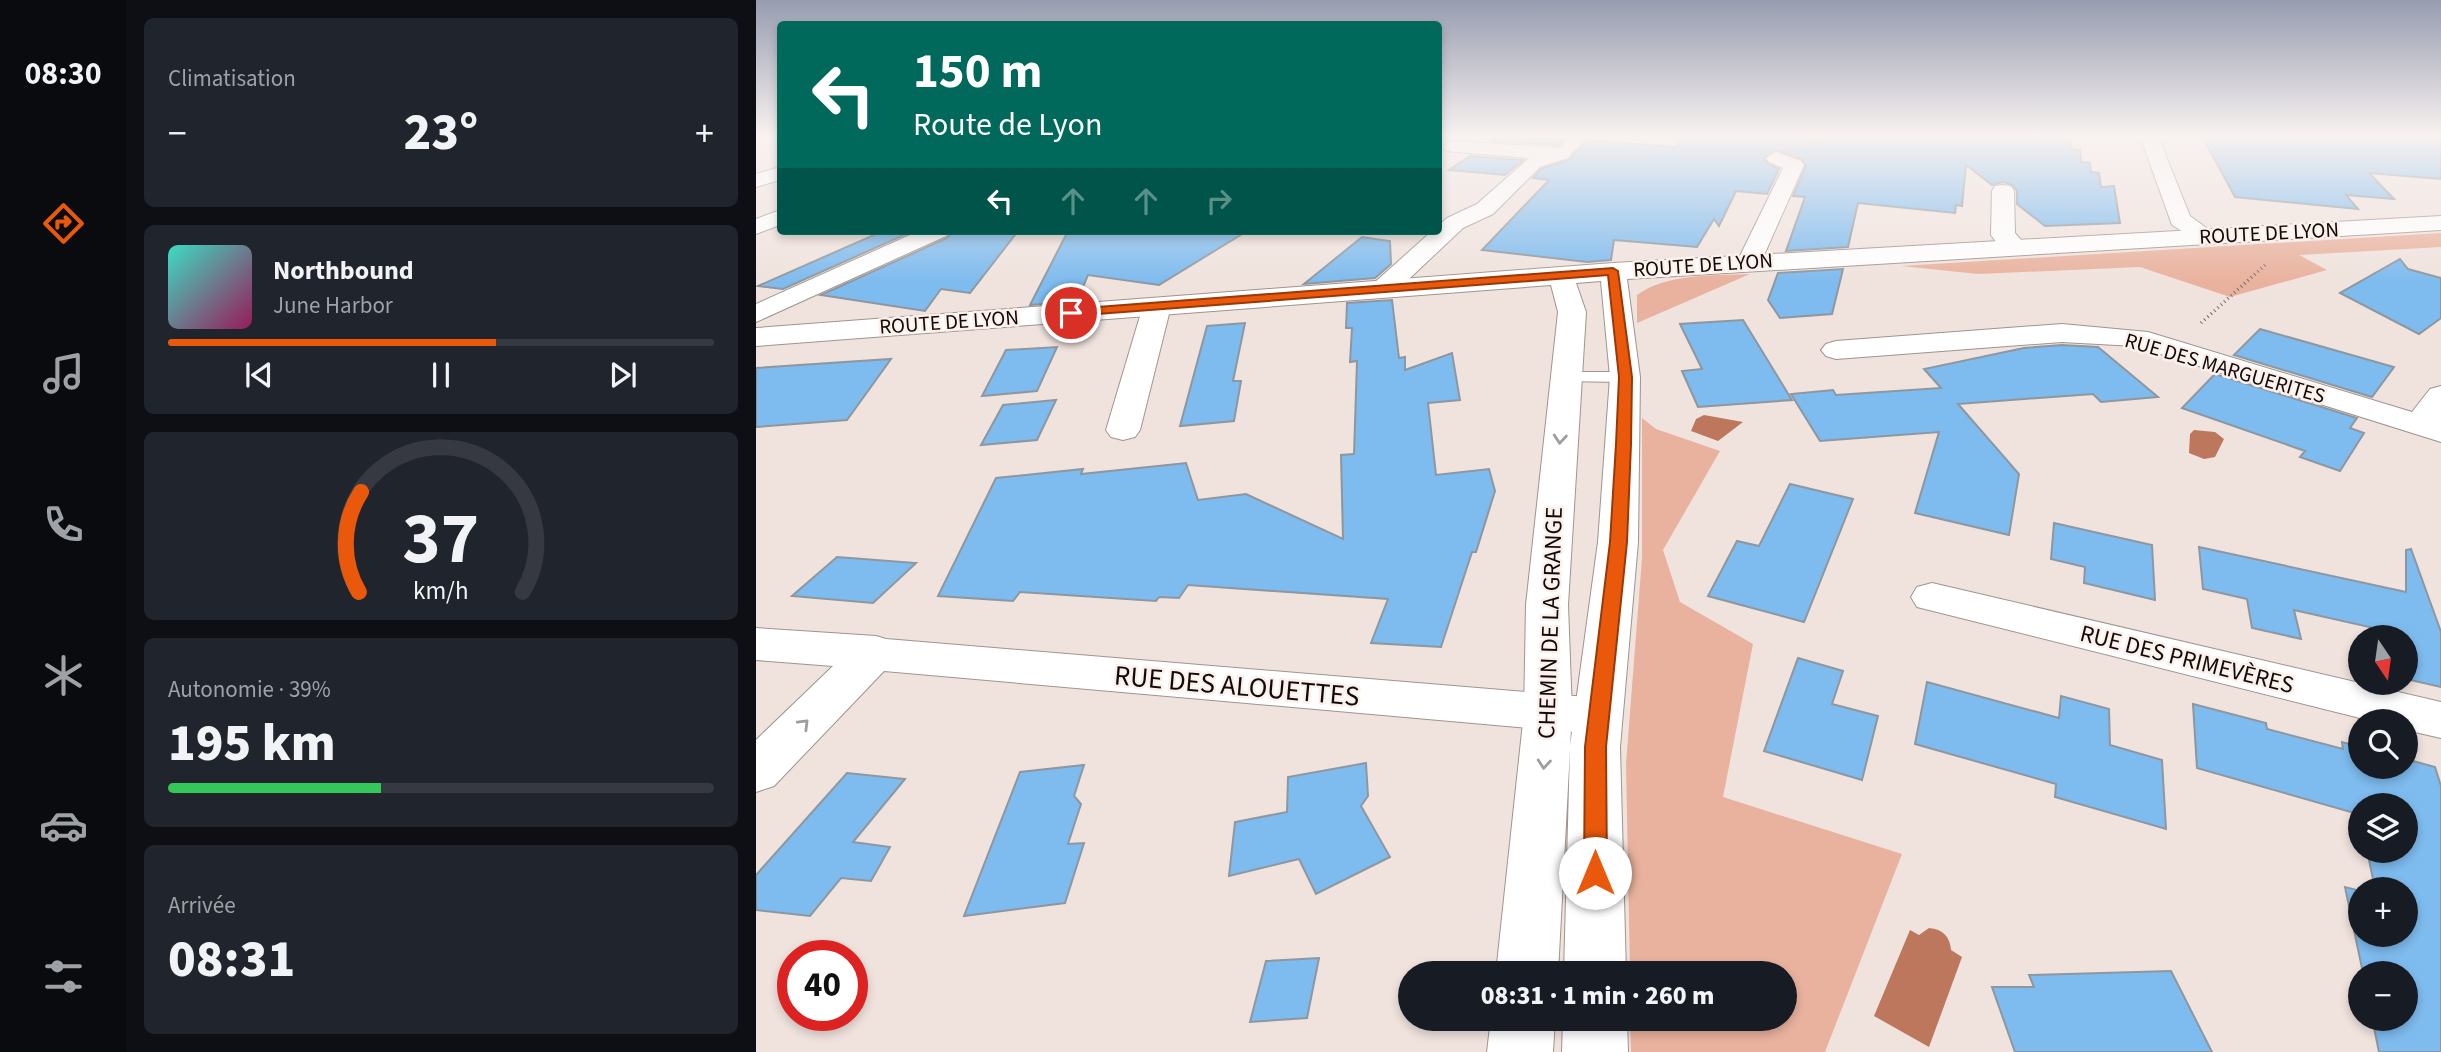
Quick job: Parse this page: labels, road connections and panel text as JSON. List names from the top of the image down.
{
  "streets": {
    "street": [
      "ROUTE DE LYON",
      "RUE DES MARGUERITES",
      "CHEMIN DE LA GRANGE",
      "RUE DES PRIMEVÈRES",
      "RUE DES ALOUETTES"
    ]
  },
  "crossings": [
    ["ROUTE DE LYON", "CHEMIN DE LA GRANGE"],
    ["CHEMIN DE LA GRANGE", "RUE DES ALOUETTES"]
  ],
  "north": "bottom",
  "page": {
    "tabs": "08:30",
    "tile": [
      "Climatisation",
      ["Autonomie · 39%", "195 km"],
      ["Arrivée", "08:31"]
    ],
    "turn": ["150 m", "Route de Lyon"],
    "heat": ["−", "23°", "+"],
    "song": ["Northbound", "June Harbor"],
    "map_buttons": ["+", "−"],
    "limit": "40",
    "trip": "08:31 · 1 min · 260 m",
    "gauge": ["37", "km/h"]
  }
}
